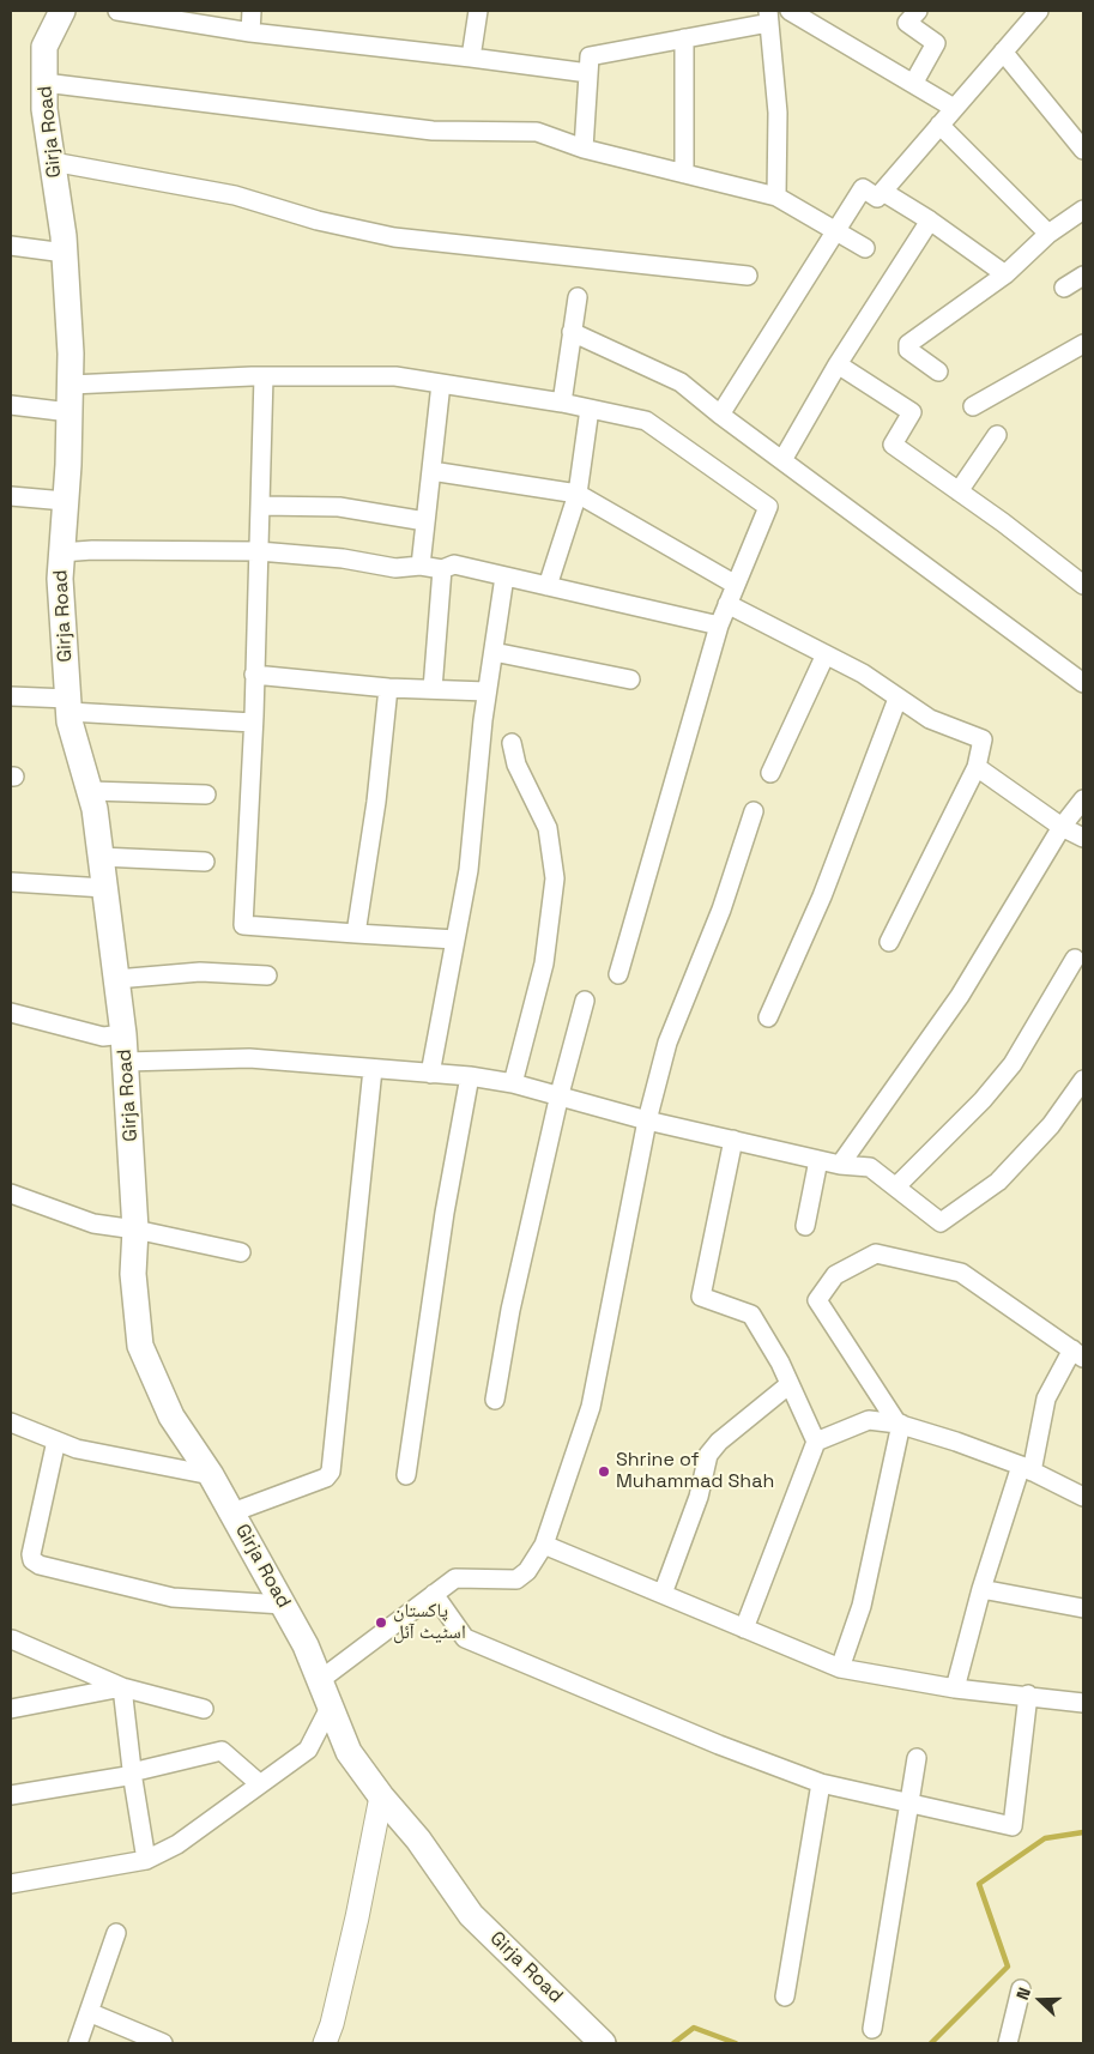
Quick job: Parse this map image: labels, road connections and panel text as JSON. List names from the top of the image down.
{
  "streets": {
    "main road": ["Girja Road"]
  },
  "places": ["Shrine of Muhammad Shah", "پاکستان اسٹیٹ آئل"],
  "north": "left"
}
